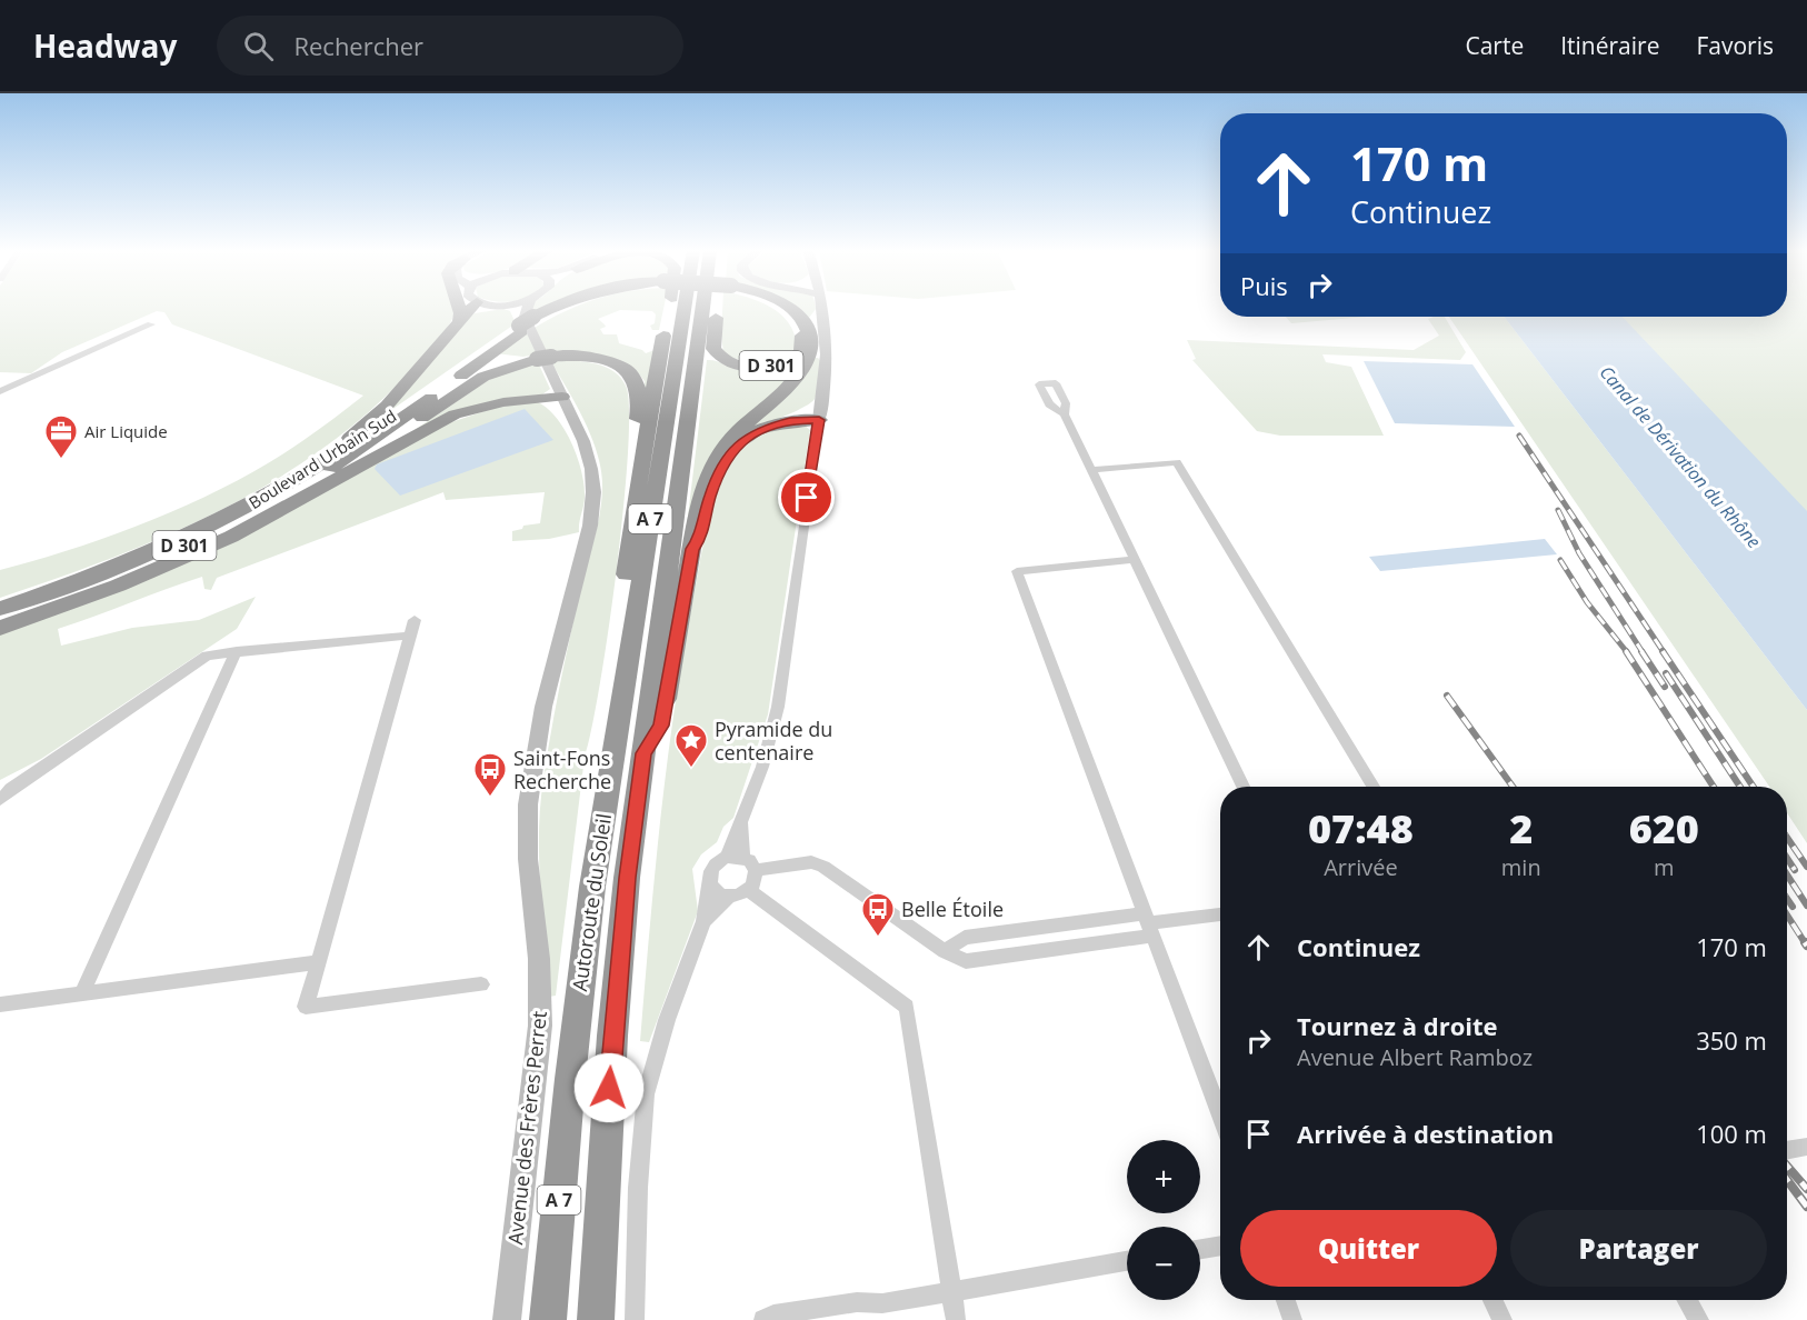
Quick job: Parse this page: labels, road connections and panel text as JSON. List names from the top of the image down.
{
  "streets": {
    "highway": [
      "D 301",
      "Boulevard Urbain Sud",
      "A 7",
      "Autoroute du Soleil"
    ],
    "main road": ["Avenue des Frères Perret"]
  },
  "crossings": [
    ["D 301", "Boulevard Urbain Sud"],
    ["D 301", "Autoroute du Soleil"],
    ["D 301", "Avenue des Frères Perret"],
    ["Boulevard Urbain Sud", "Avenue des Frères Perret"]
  ],
  "water": ["Canal de Dérivation du Rhône"],
  "places": {
    "office": ["Air Liquide"],
    "place": ["Pyramide du centenaire"],
    "bus stop": ["Saint-Fons Recherche", "Belle Étoile"]
  },
  "page": {
    "header": "Headway",
    "search": "Rechercher",
    "nav": ["Carte", "Itinéraire", "Favoris"],
    "turn": ["170 m", "Continuez"],
    "then": "Puis",
    "eta": [
      "07:48",
      "Arrivée",
      "2",
      "min",
      "620",
      "m"
    ],
    "list": [
      {
        "name": "Continuez",
        "value": "170 m"
      },
      {
        "name": "Tournez à droite",
        "note": "Avenue Albert Ramboz",
        "value": "350 m"
      },
      {
        "name": "Arrivée à destination",
        "value": "100 m"
      }
    ],
    "map_buttons": ["+", "−"],
    "buttons": ["Quitter", "Partager"]
  }
}
